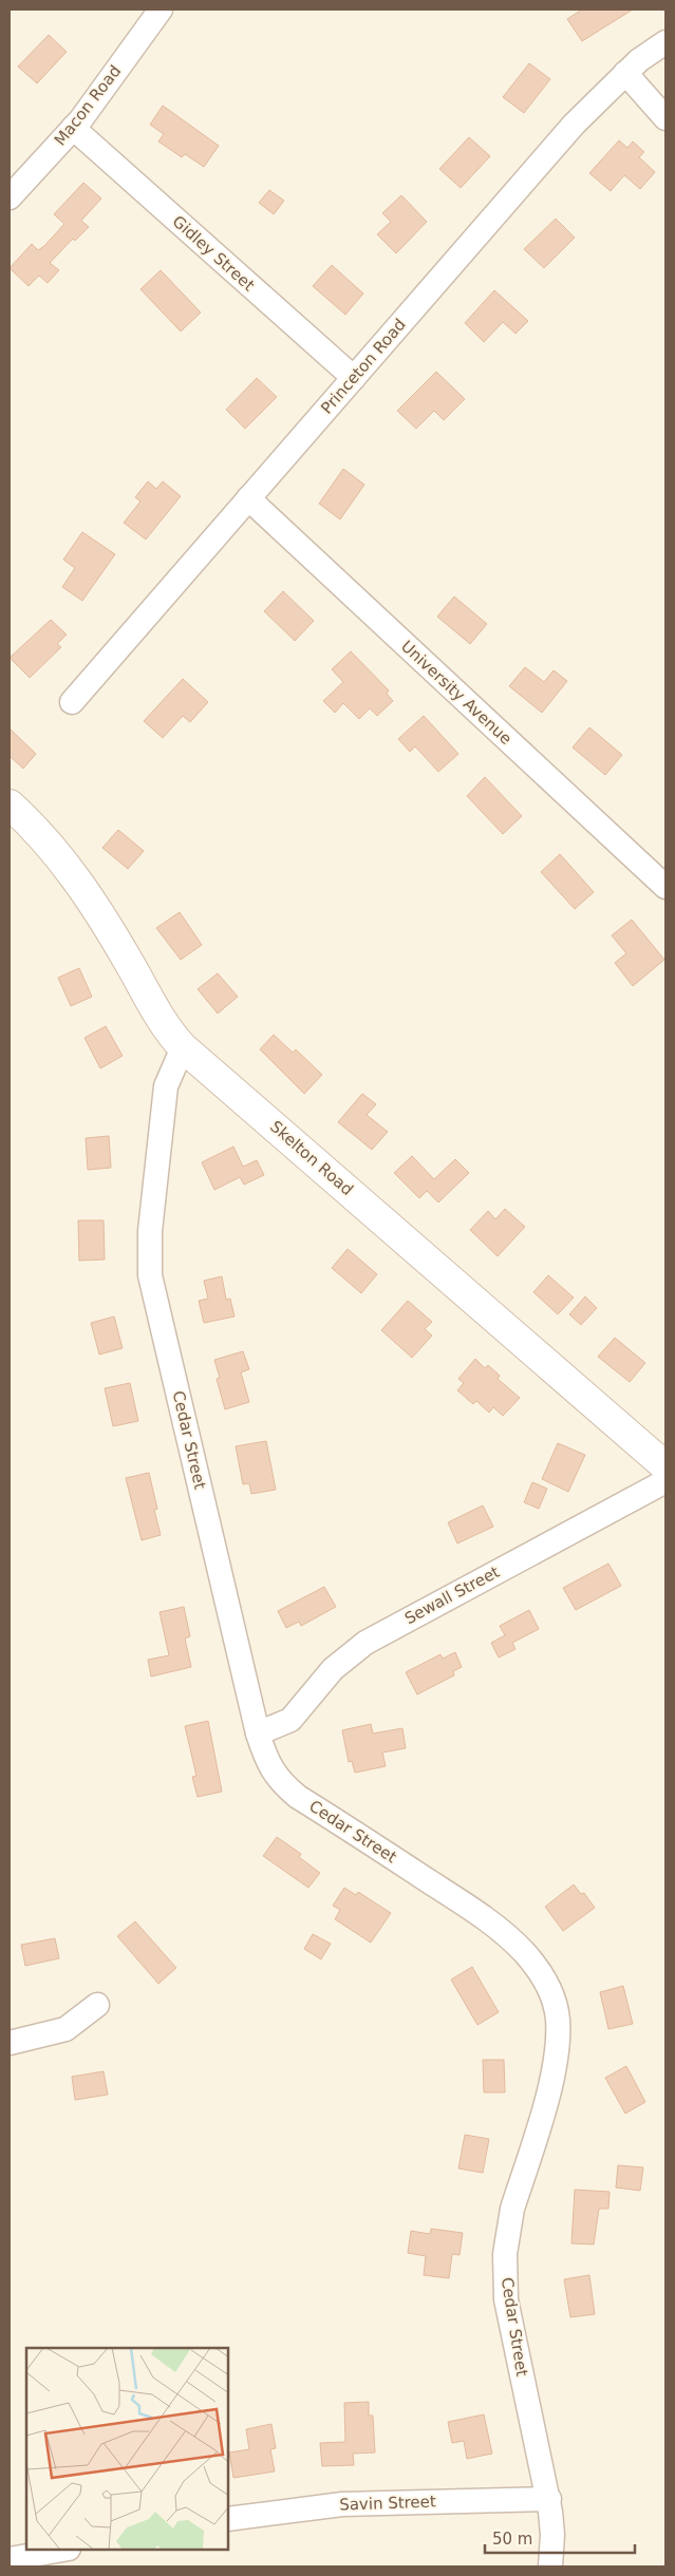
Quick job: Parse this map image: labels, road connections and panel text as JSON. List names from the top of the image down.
{
  "streets": {
    "street": [
      "Macon Road",
      "Gidley Street",
      "Princeton Road",
      "University Avenue",
      "Skelton Road",
      "Cedar Street",
      "Sewall Street",
      "Savin Street"
    ]
  },
  "crossings": [
    ["Macon Road", "Gidley Street"],
    ["Gidley Street", "Princeton Road"],
    ["Princeton Road", "University Avenue"],
    ["Skelton Road", "Cedar Street"],
    ["Cedar Street", "Sewall Street"],
    ["Cedar Street", "Savin Street"]
  ],
  "scale_bar": "50 m"
}
